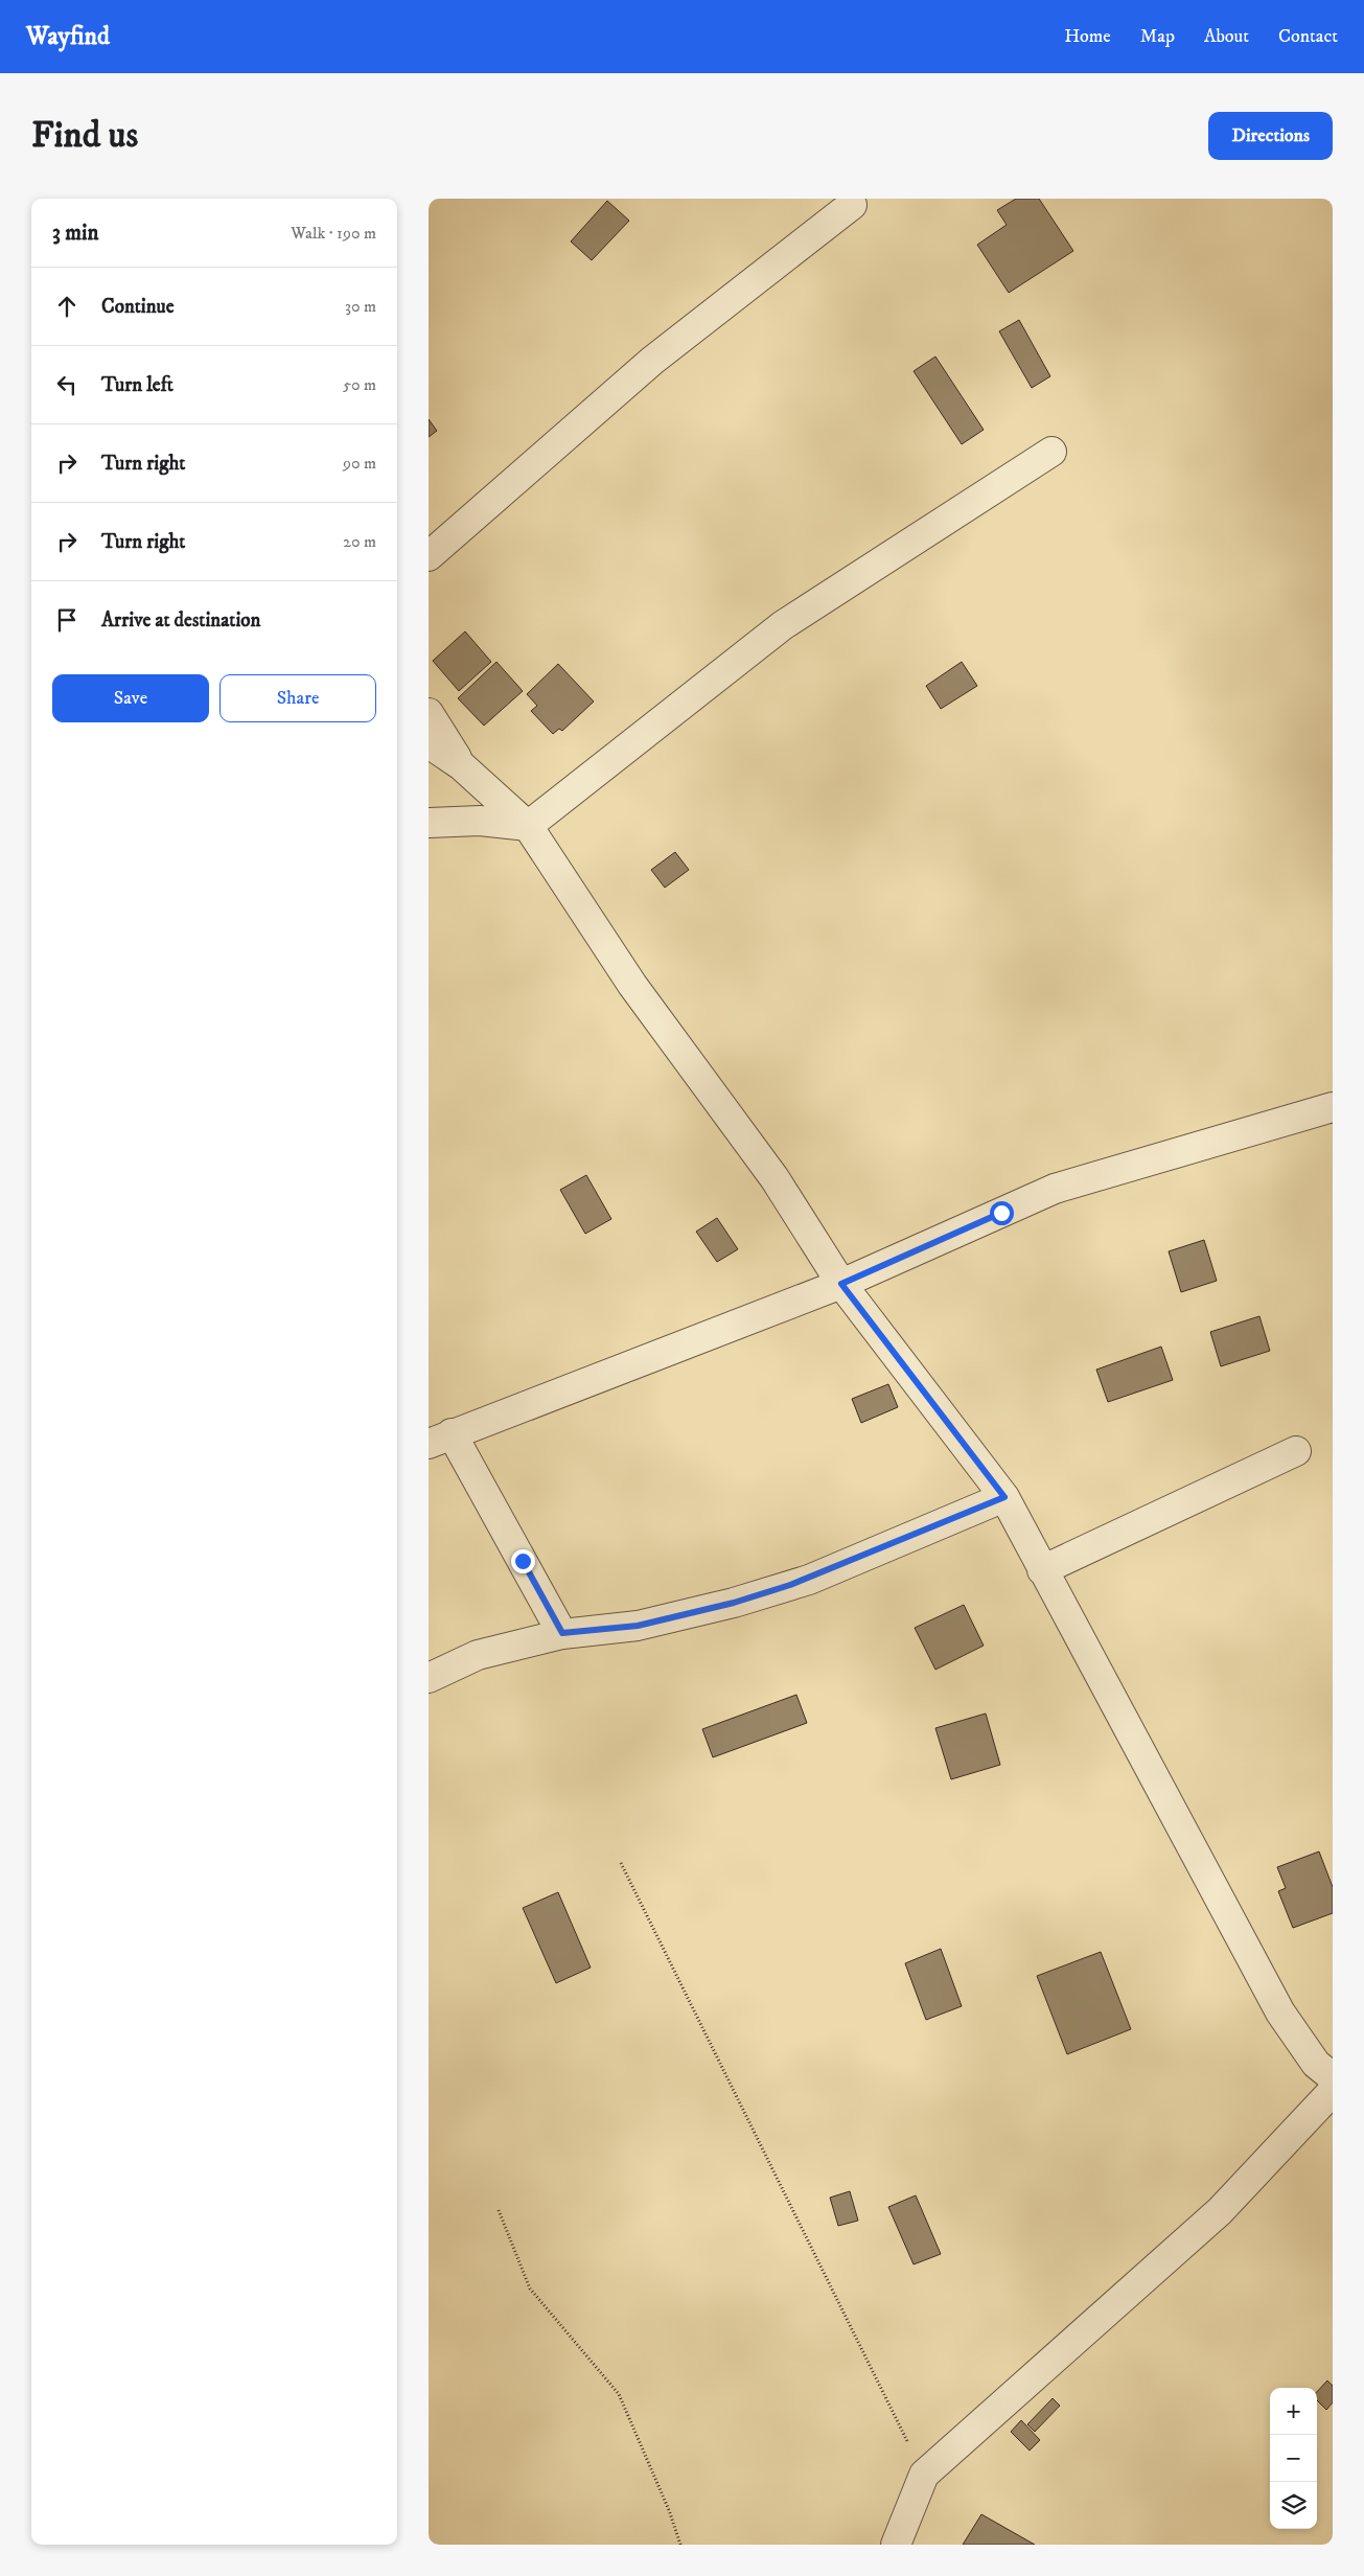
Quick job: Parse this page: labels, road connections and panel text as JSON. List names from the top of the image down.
{
  "page": {
    "header": "Wayfind",
    "nav": [
      "Home",
      "Map",
      "About",
      "Contact"
    ],
    "buttons": [
      "Directions",
      ["Save", "Share"]
    ],
    "title": "Find us",
    "heading": ["3 min", "Walk · 190 m"],
    "list": [
      ["Continue", "30 m"],
      ["Turn left", "50 m"],
      ["Turn right", "90 m"],
      ["Turn right", "20 m"],
      "Arrive at destination"
    ],
    "map_buttons": ["+", "−"]
  }
}
